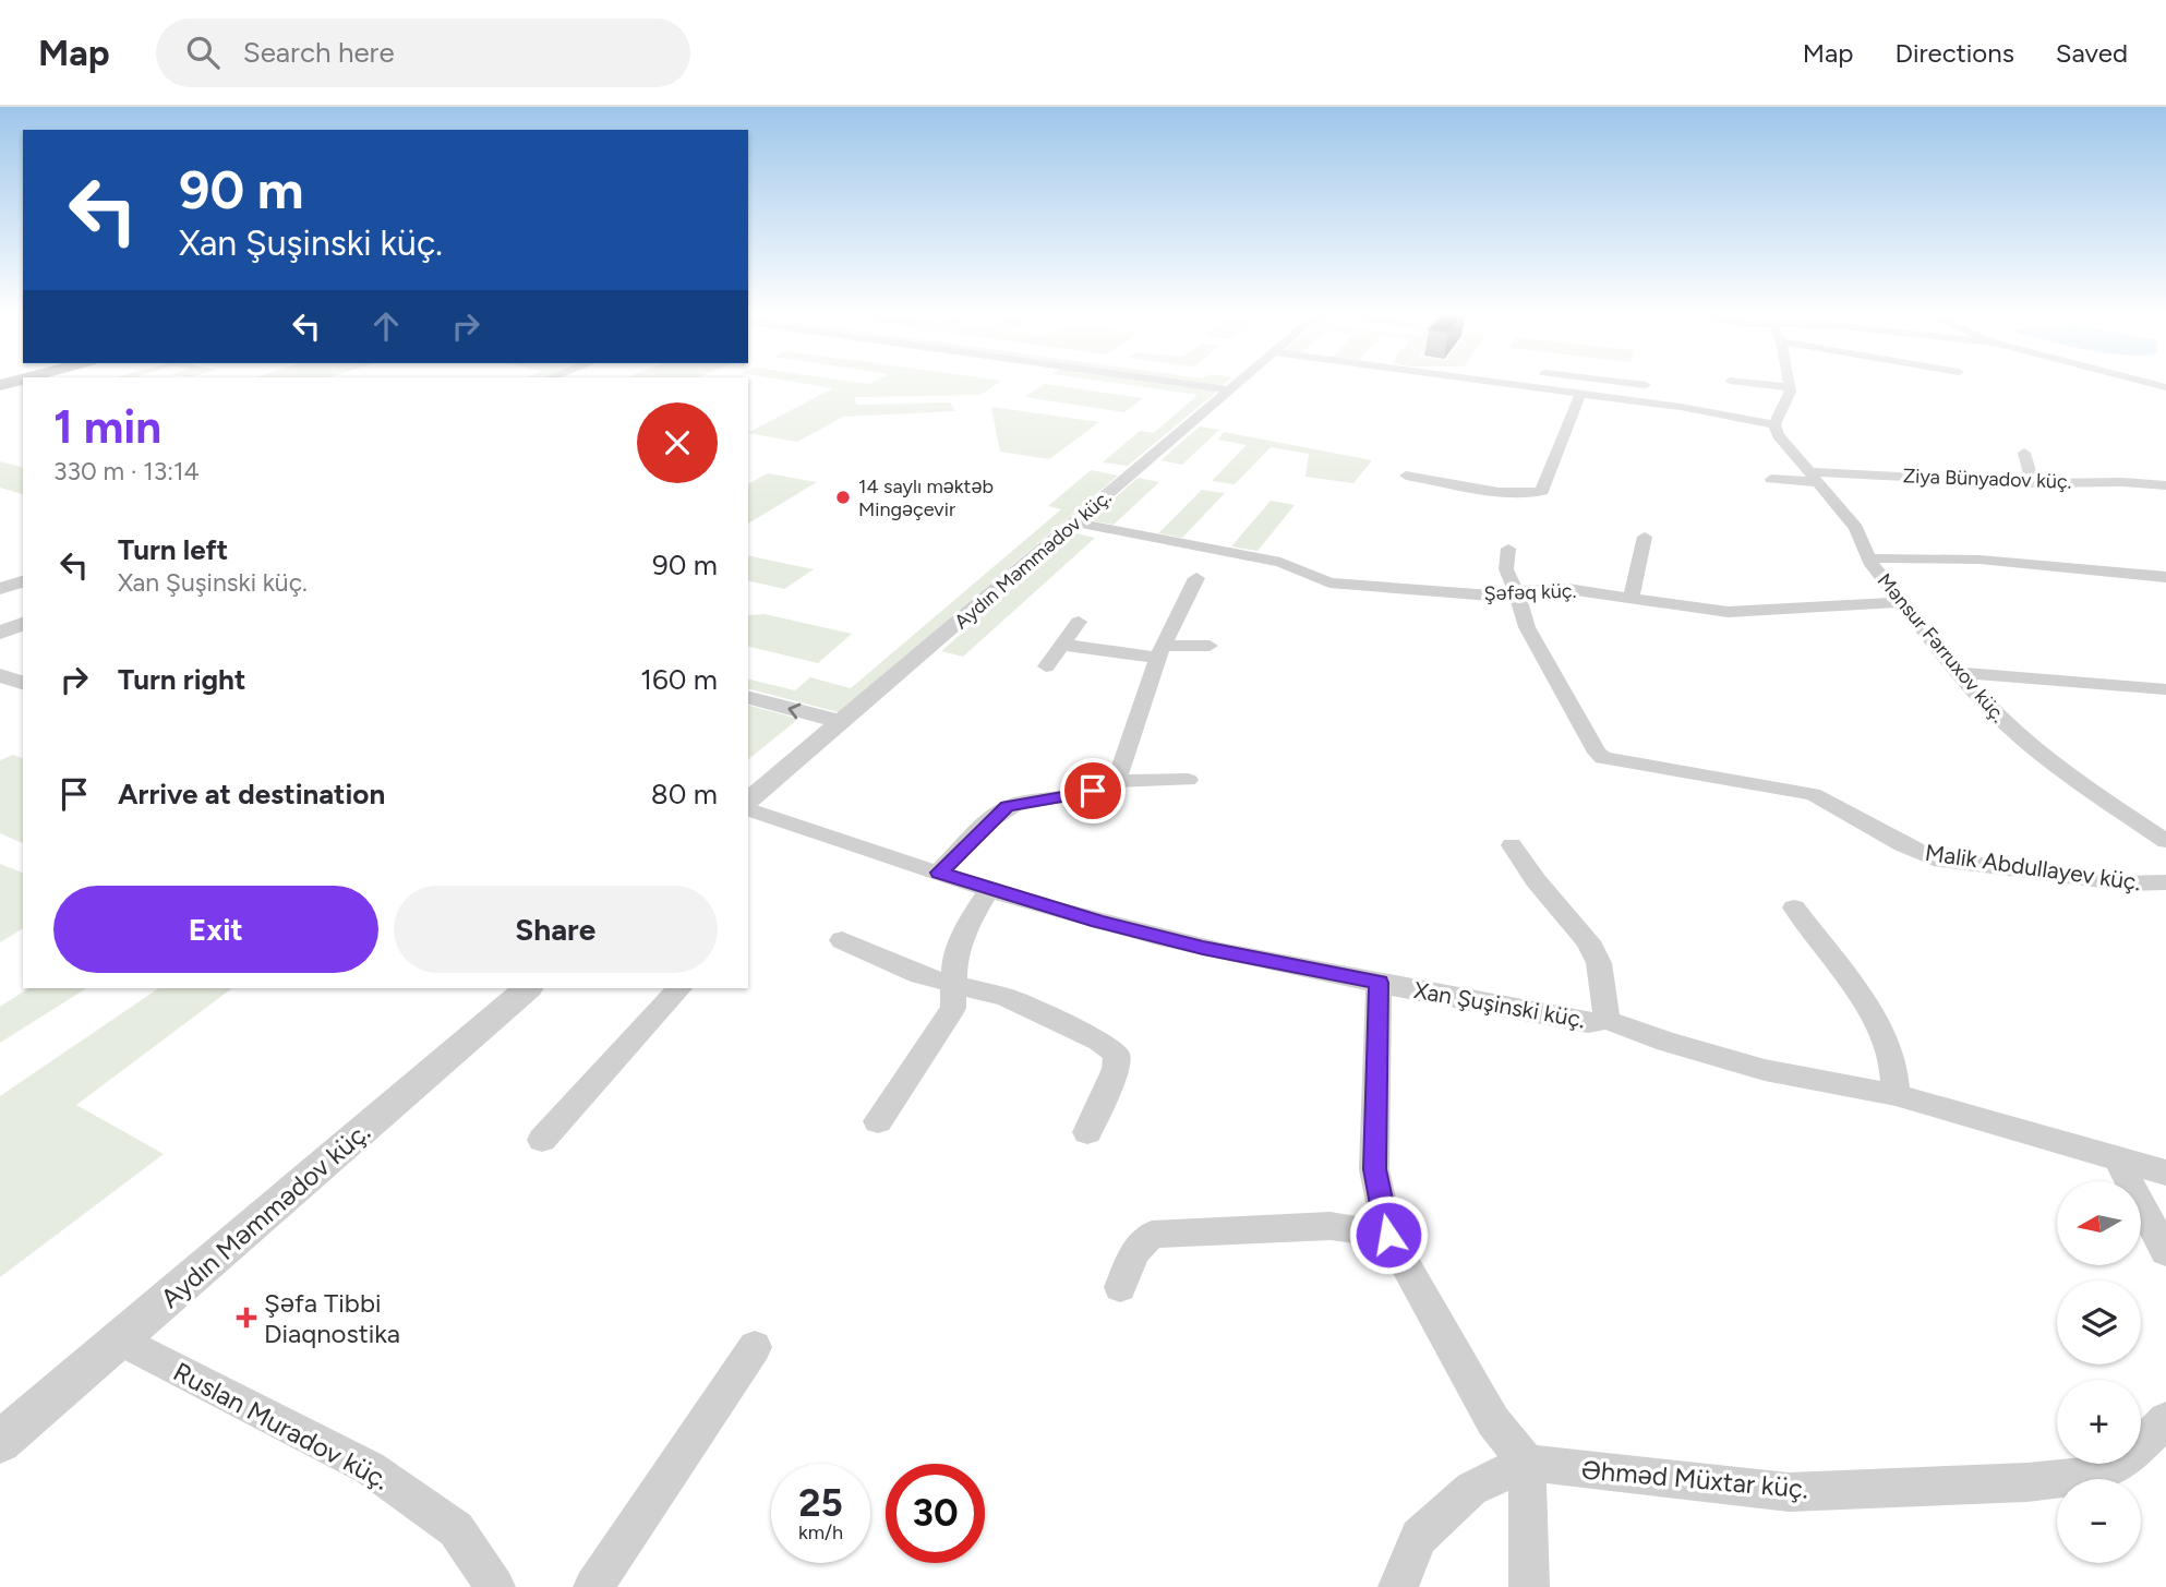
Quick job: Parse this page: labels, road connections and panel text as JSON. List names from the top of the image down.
{
  "streets": {
    "street": [
      "Ziya Bünyadov küç.",
      "Aydın Məmmədov küç.",
      "Şəfəq küç.",
      "Mənsur Fərruxov küç.",
      "Malik Abdullayev küç.",
      "Xan Şuşinski küç.",
      "Ruslan Muradov küç.",
      "Əhməd Müxtar küç."
    ]
  },
  "crossings": [
    ["Ziya Bünyadov küç.", "Mənsur Fərruxov küç."],
    ["Aydın Məmmədov küç.", "Şəfəq küç."],
    ["Aydın Məmmədov küç.", "Ruslan Muradov küç."],
    ["Şəfəq küç.", "Mənsur Fərruxov küç."],
    ["Şəfəq küç.", "Malik Abdullayev küç."]
  ],
  "places": {
    "other": ["14 saylı məktəb Mingəçevir"],
    "health": ["Şəfa Tibbi Diaqnostika"]
  },
  "north": "left",
  "page": {
    "header": "Map",
    "search": "Search here",
    "nav": ["Map", "Directions", "Saved"],
    "turn": ["90 m", "Xan Şuşinski küç."],
    "heading": ["1 min", "330 m · 13:14"],
    "list": [
      {
        "name": "Turn left",
        "note": "Xan Şuşinski küç.",
        "value": "90 m"
      },
      {
        "name": "Turn right",
        "value": "160 m"
      },
      {
        "name": "Arrive at destination",
        "value": "80 m"
      }
    ],
    "buttons": ["Exit", "Share"],
    "map_buttons": ["+", "−"],
    "speed": "25 km/h",
    "limit": "30"
  }
}
